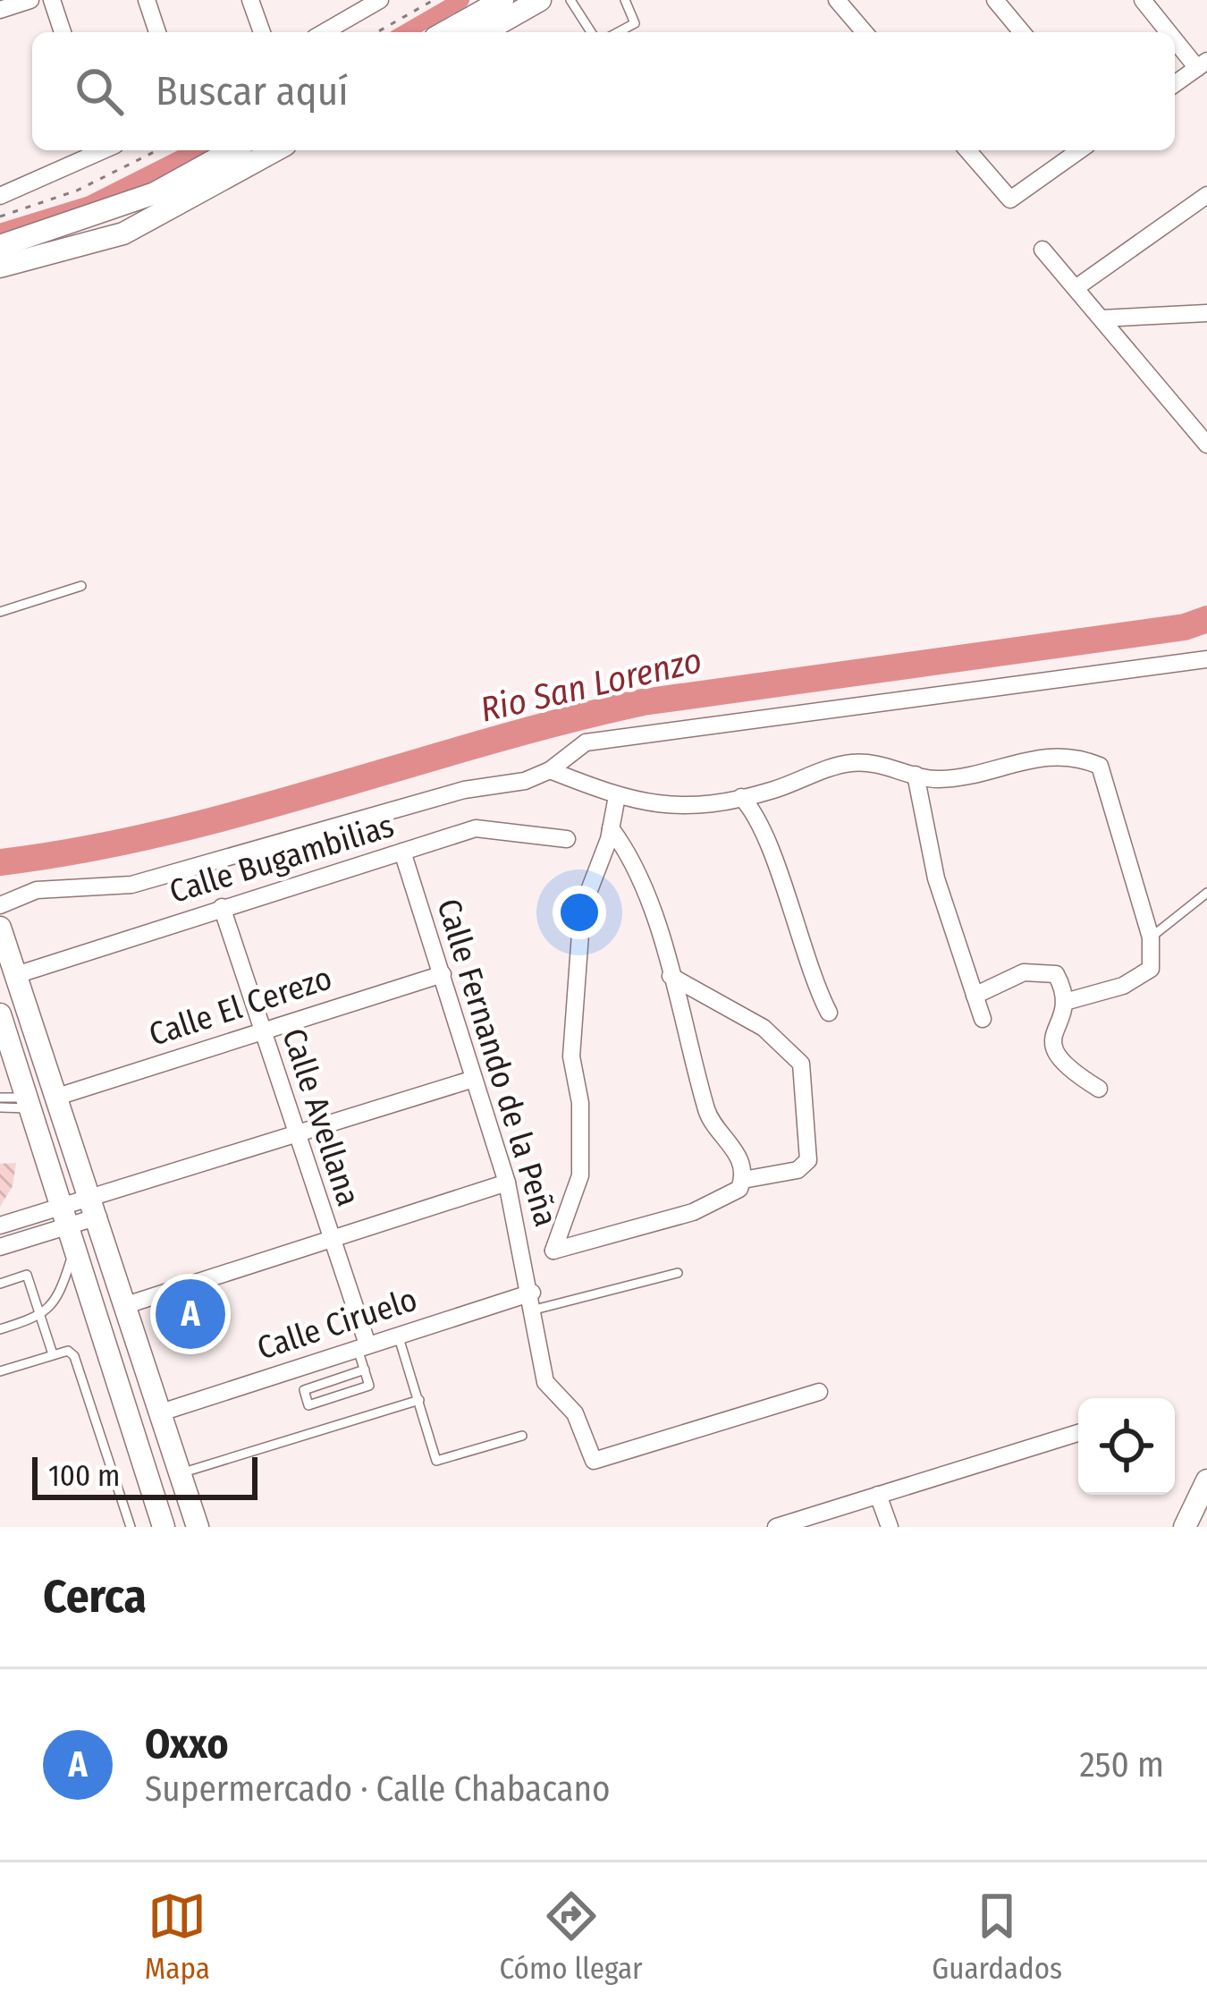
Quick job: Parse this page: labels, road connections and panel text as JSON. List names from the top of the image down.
{
  "streets": {
    "street": [
      "Calle Bugambilias",
      "Calle El Cerezo",
      "Calle Fernando de la Peña",
      "Calle Avellana",
      "Calle Ciruelo"
    ]
  },
  "crossings": [
    ["Calle Bugambilias", "Calle Fernando de la Peña"],
    ["Calle Bugambilias", "Calle Avellana"],
    ["Calle El Cerezo", "Calle Fernando de la Peña"],
    ["Calle El Cerezo", "Calle Avellana"],
    ["Calle Fernando de la Peña", "Calle Ciruelo"],
    ["Calle Avellana", "Calle Ciruelo"]
  ],
  "water": ["Rio San Lorenzo"],
  "scale_bar": "100 m",
  "page": {
    "search": "Buscar aquí",
    "pins": "A",
    "scale": "100 m",
    "heading": "Cerca",
    "list": [
      {
        "mark": "A",
        "name": "Oxxo",
        "note": "Supermercado · Calle Chabacano",
        "value": "250 m"
      }
    ],
    "nav": ["Mapa", "Cómo llegar", "Guardados"]
  }
}
